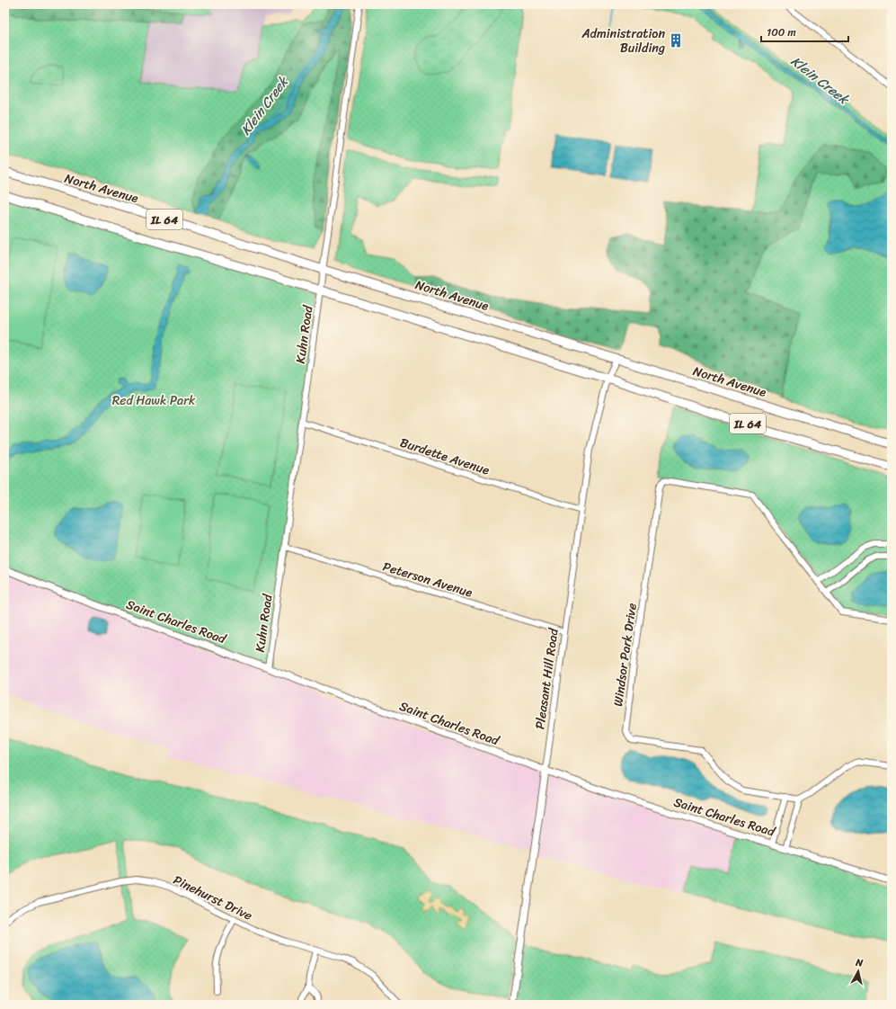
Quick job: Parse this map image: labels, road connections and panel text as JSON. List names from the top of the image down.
{
  "streets": {
    "main road": ["North Avenue", "IL 64"],
    "street": [
      "Kuhn Road",
      "Burdette Avenue",
      "Peterson Avenue",
      "Saint Charles Road",
      "Windsor Park Drive",
      "Pleasant Hill Road",
      "Pinehurst Drive"
    ]
  },
  "crossings": [
    ["North Avenue", "Kuhn Road"],
    ["North Avenue", "Pleasant Hill Road"],
    ["IL 64", "Kuhn Road"],
    ["IL 64", "Pleasant Hill Road"],
    ["Kuhn Road", "Burdette Avenue"],
    ["Kuhn Road", "Peterson Avenue"],
    ["Kuhn Road", "Saint Charles Road"],
    ["Burdette Avenue", "Pleasant Hill Road"],
    ["Peterson Avenue", "Pleasant Hill Road"],
    ["Saint Charles Road", "Pleasant Hill Road"]
  ],
  "water": ["Klein Creek"],
  "parks": ["Red Hawk Park"],
  "places": {
    "building": ["Administration Building"]
  },
  "scale_bar": "100 m",
  "north": "top"
}
